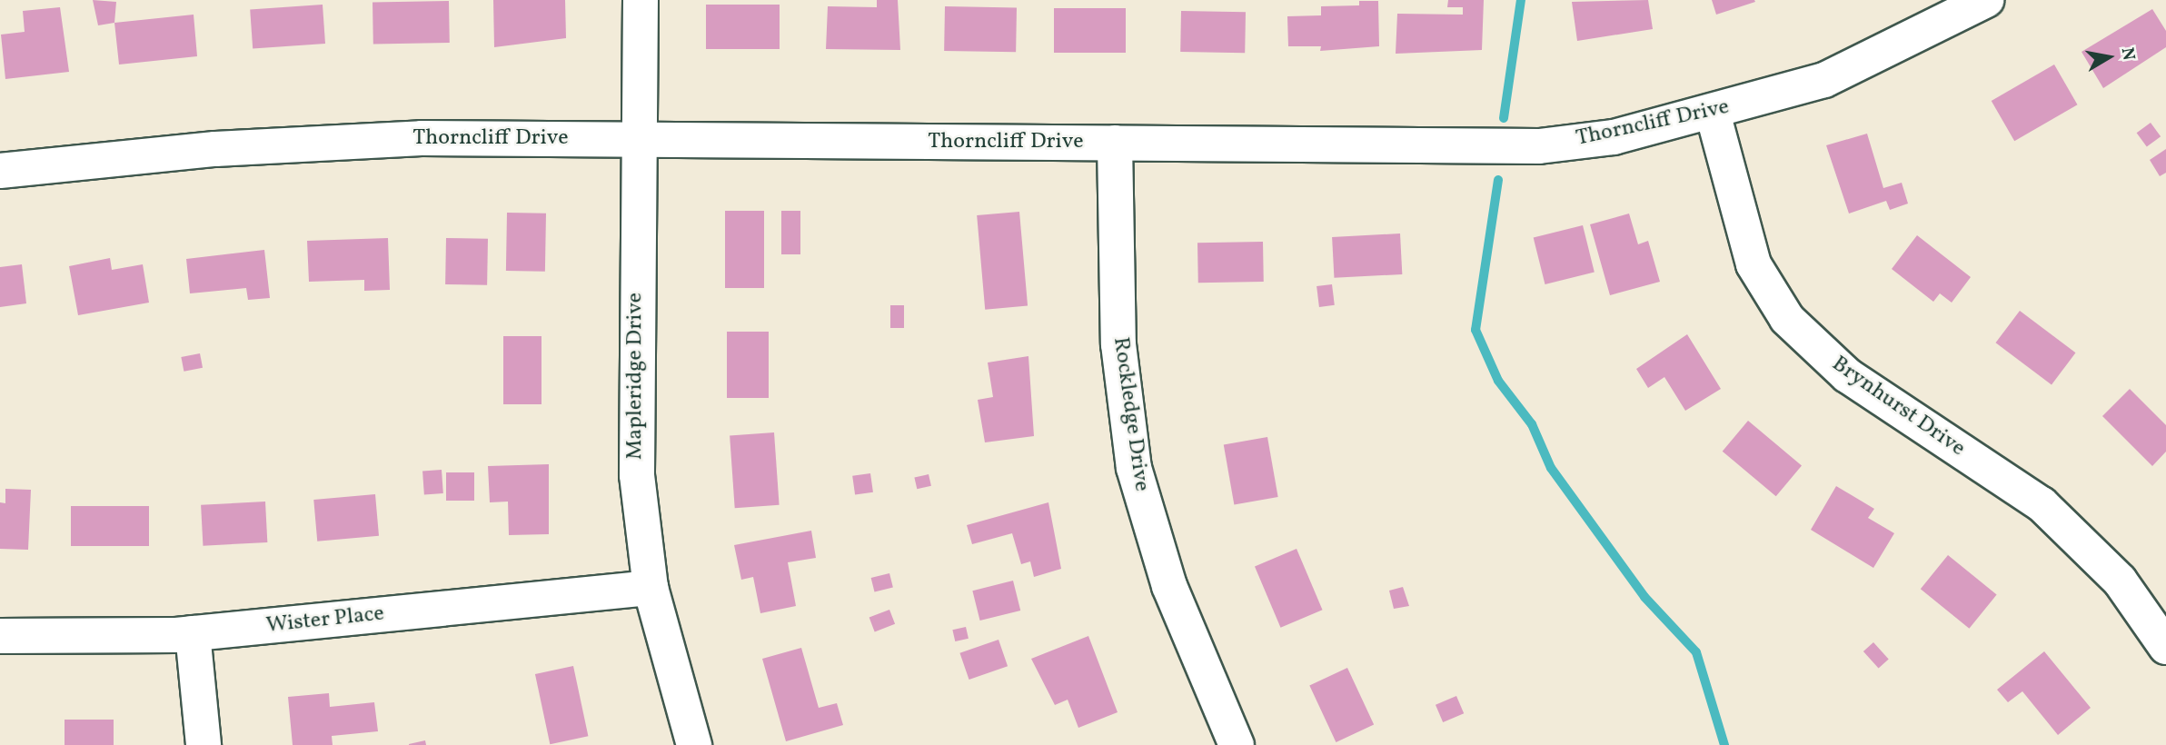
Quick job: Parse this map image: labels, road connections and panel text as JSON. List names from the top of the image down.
{
  "streets": {
    "street": [
      "Thorncliff Drive",
      "Mapleridge Drive",
      "Brynhurst Drive",
      "Rockledge Drive",
      "Wister Place"
    ]
  },
  "crossings": [
    ["Thorncliff Drive", "Mapleridge Drive"],
    ["Thorncliff Drive", "Brynhurst Drive"],
    ["Thorncliff Drive", "Rockledge Drive"],
    ["Mapleridge Drive", "Wister Place"]
  ],
  "north": "right"
}
